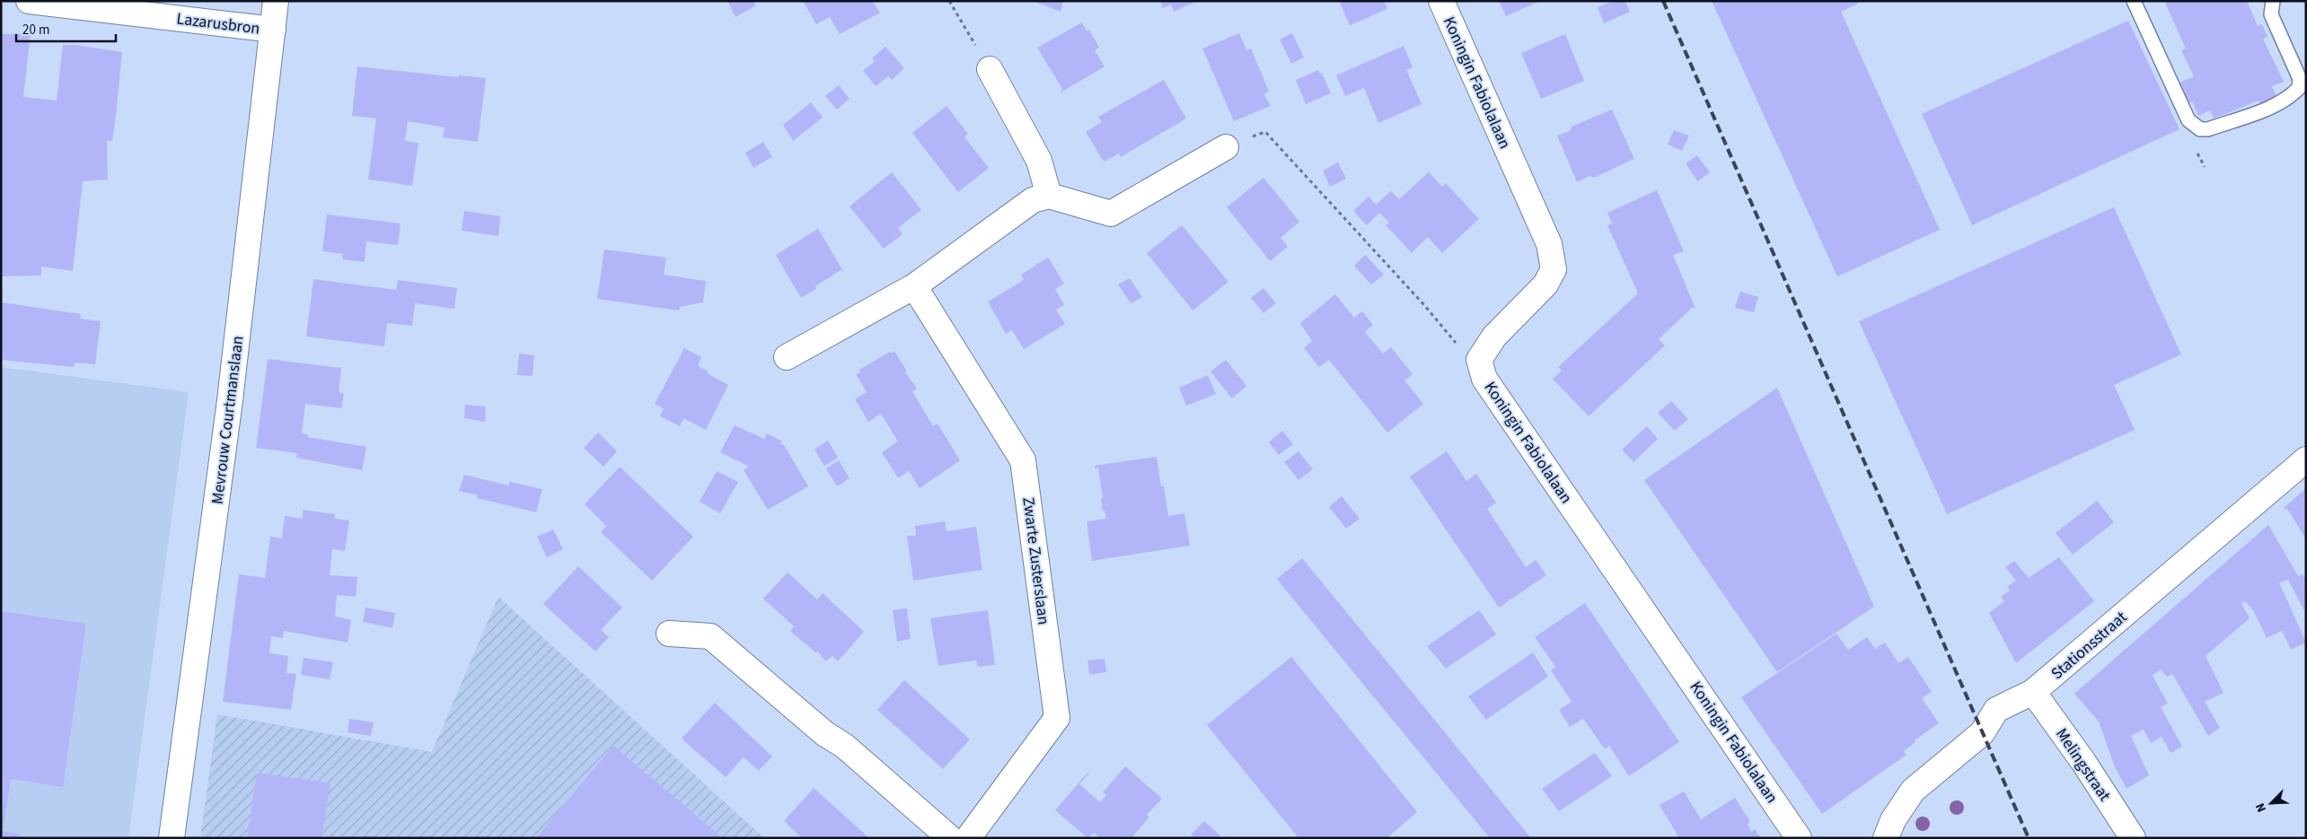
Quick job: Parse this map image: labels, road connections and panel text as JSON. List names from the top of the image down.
{
  "streets": {
    "street": [
      "Lazarusbron",
      "Koningin Fabiolalaan",
      "Mevrouw Courtmanslaan",
      "Zwarte Zusterslaan",
      "Stationsstraat",
      "Melingstraat"
    ]
  },
  "crossings": [
    ["Lazarusbron", "Mevrouw Courtmanslaan"],
    ["Stationsstraat", "Melingstraat"]
  ],
  "scale_bar": "20 m",
  "north": "bottom left"
}
